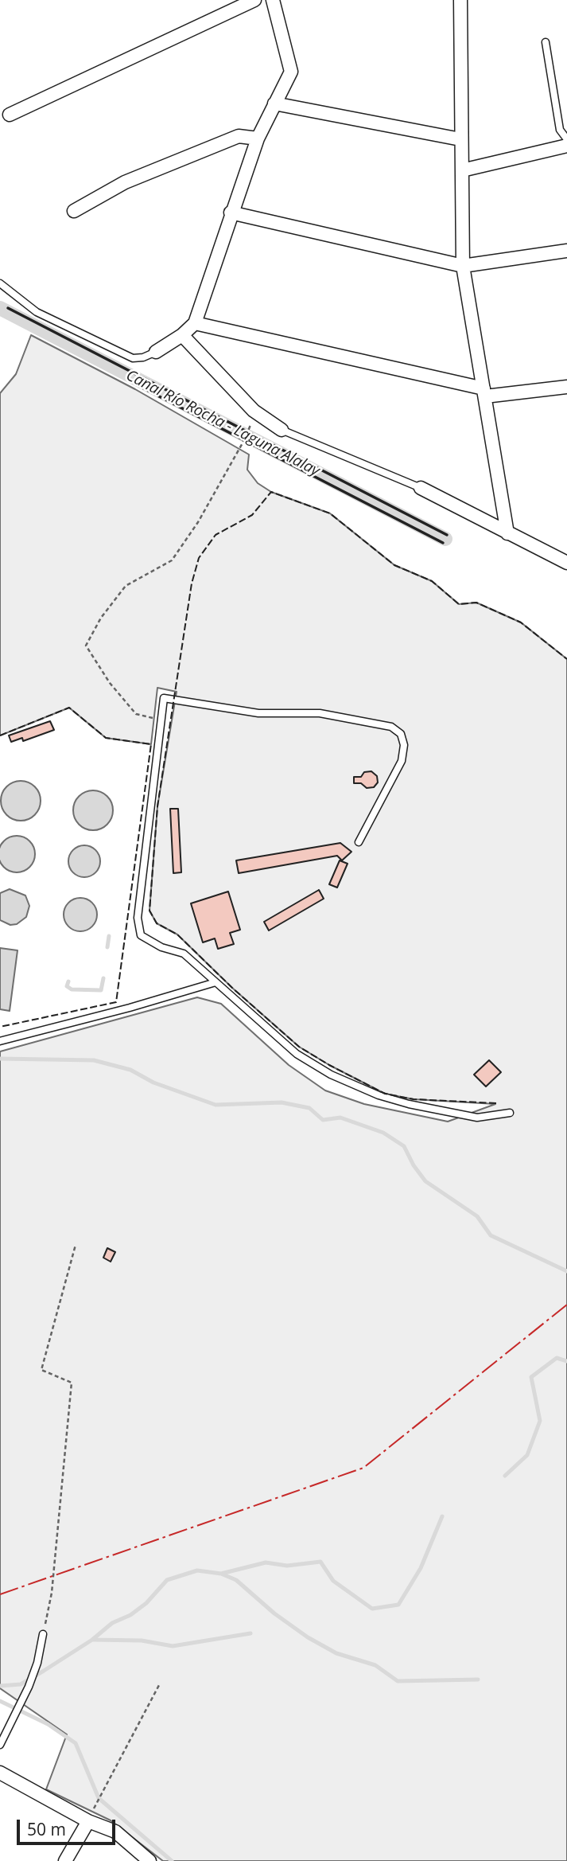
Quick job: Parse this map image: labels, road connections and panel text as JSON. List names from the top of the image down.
{
  "water": ["Canal Río Rocha - Laguna Alalay"],
  "scale_bar": "50 m"
}
